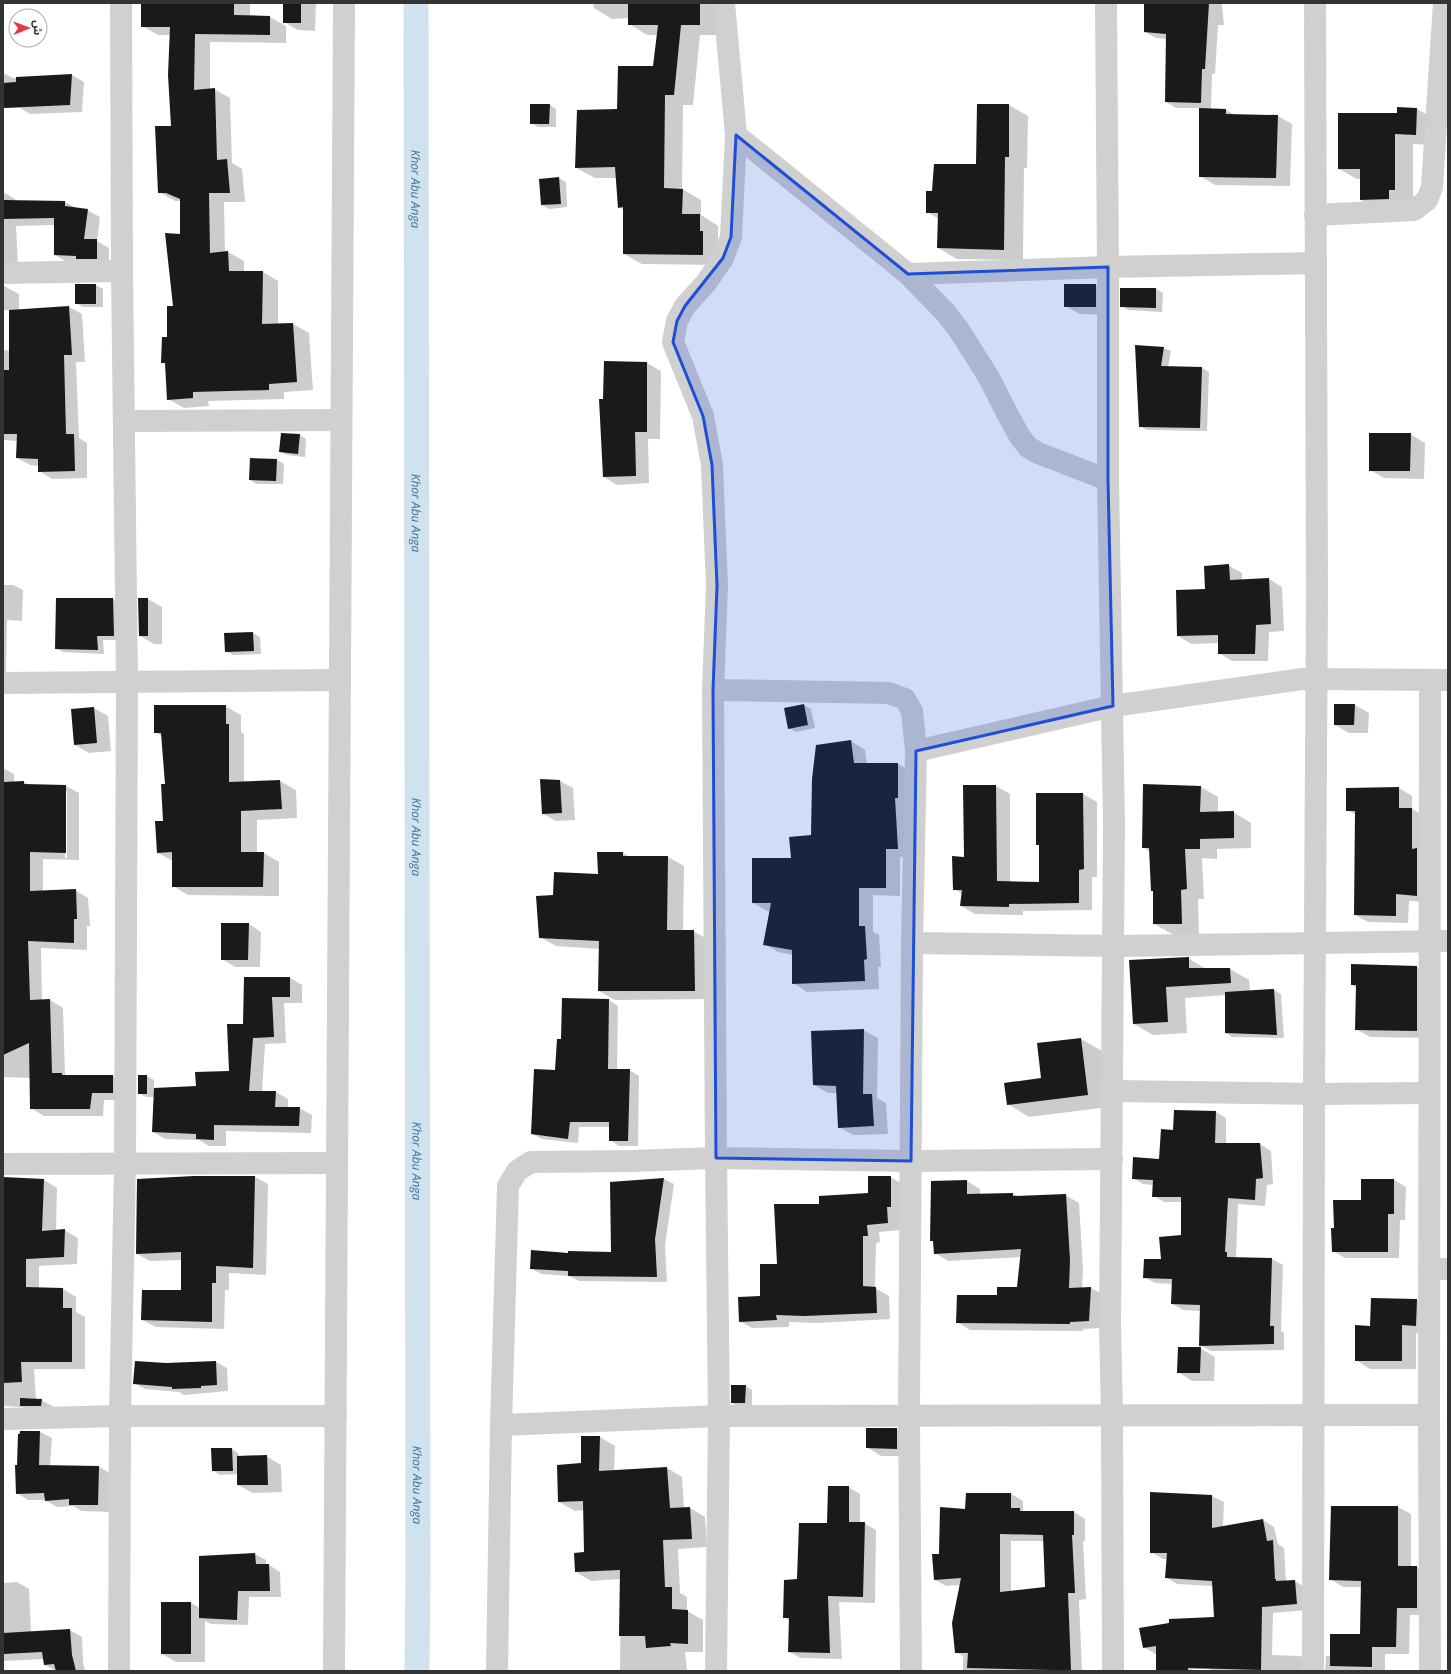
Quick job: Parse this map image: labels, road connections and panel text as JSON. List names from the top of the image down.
{
  "water": ["Khor Abu Anga"],
  "north": "right"
}
